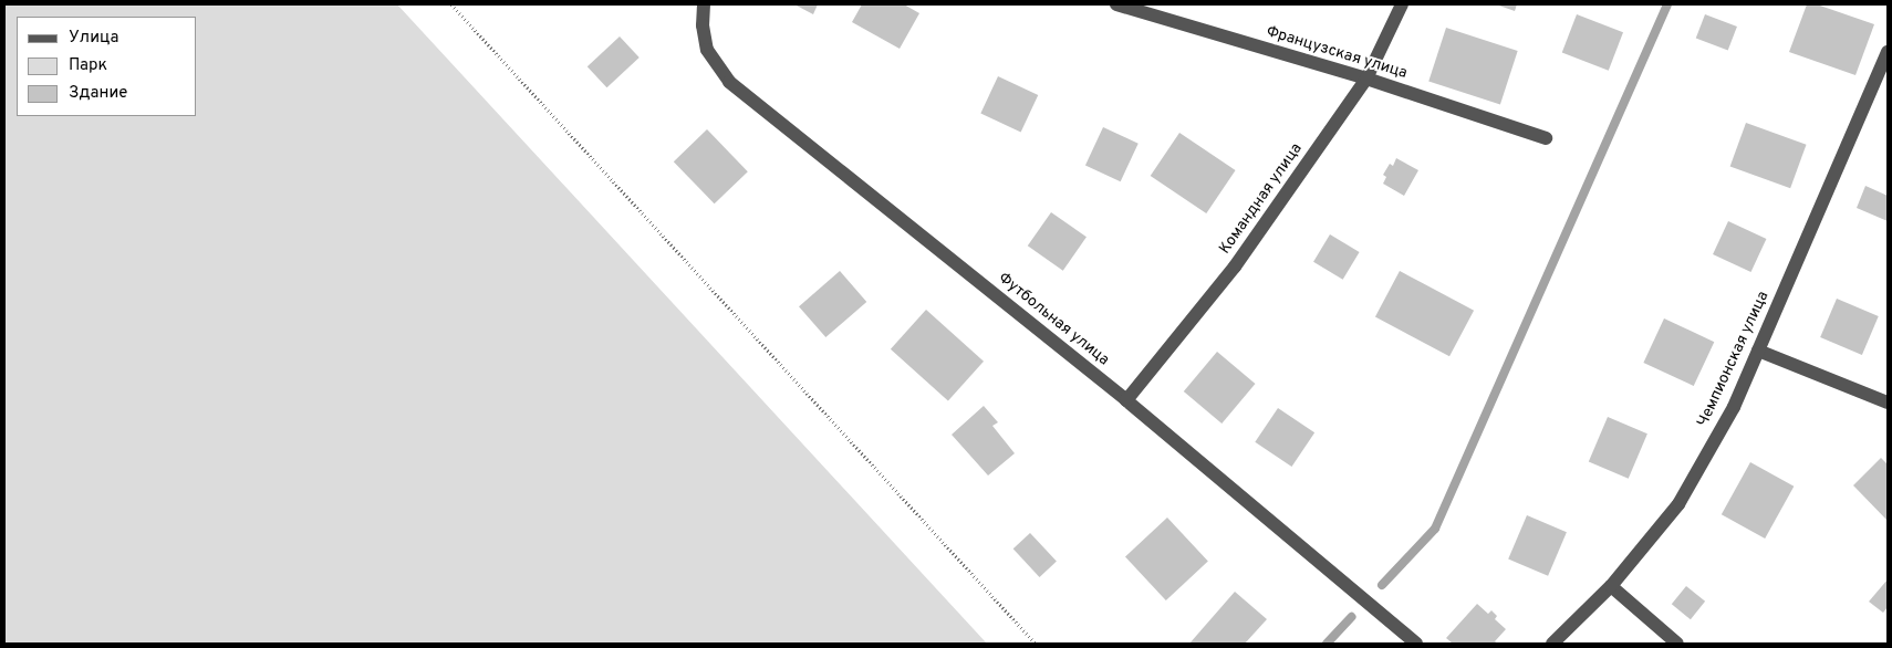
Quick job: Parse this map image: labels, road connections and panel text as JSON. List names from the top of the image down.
{
  "streets": {
    "street": [
      "Французская улица",
      "Командная улица",
      "Футбольная улица",
      "Чемпионская улица"
    ]
  },
  "crossings": [
    ["Французская улица", "Командная улица"],
    ["Командная улица", "Футбольная улица"]
  ],
  "legend": ["Улица", "Парк", "Здание"]
}
